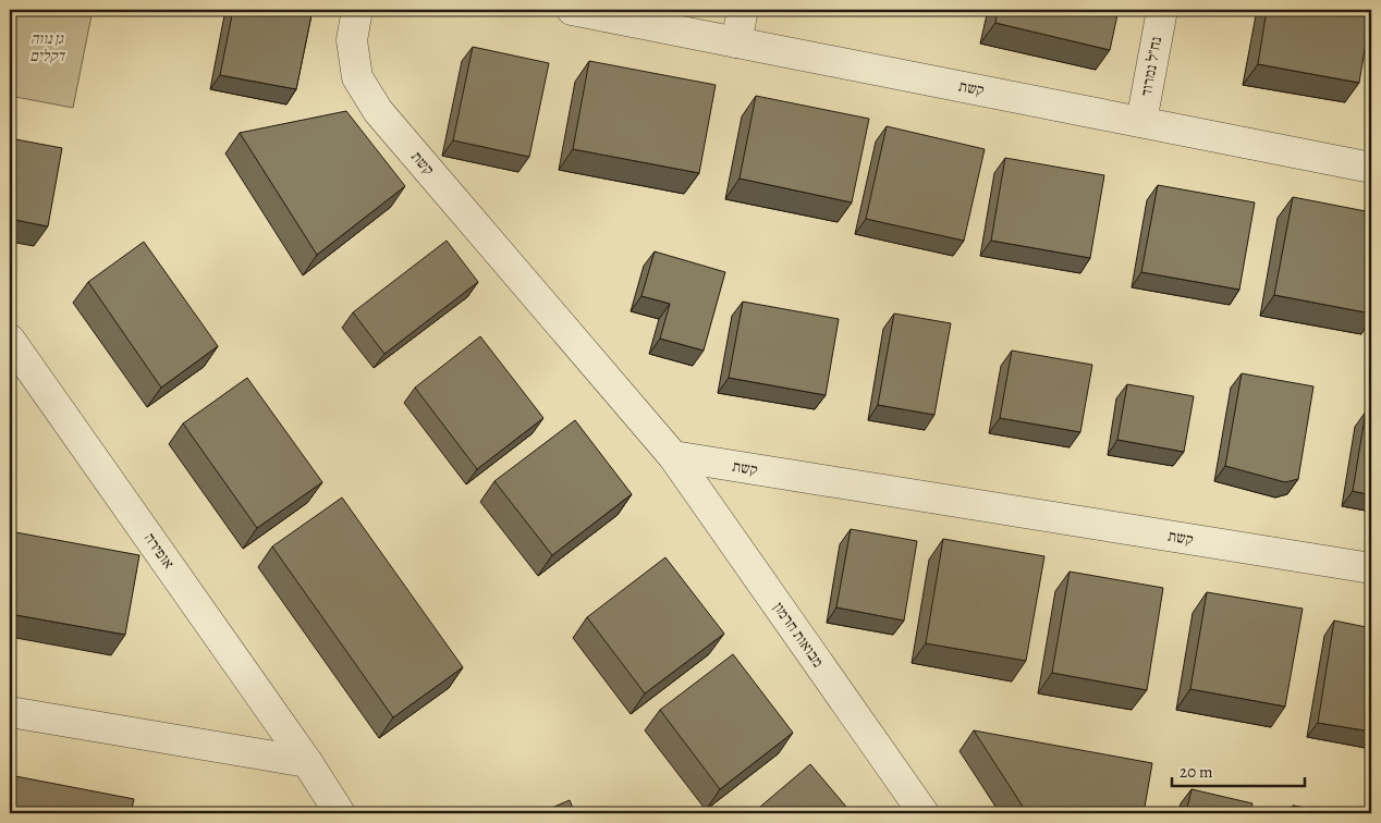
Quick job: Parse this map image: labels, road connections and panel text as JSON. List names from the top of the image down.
{
  "streets": {
    "street": [
      "נח\"ל נמרוד",
      "קשת",
      "אופירה",
      "מבואות חרמון"
    ]
  },
  "crossings": [
    ["נח\"ל נמרוד", "קשת"],
    ["קשת", "מבואות חרמון"]
  ],
  "parks": ["גן נווה דקלים"],
  "scale_bar": "20 m"
}
